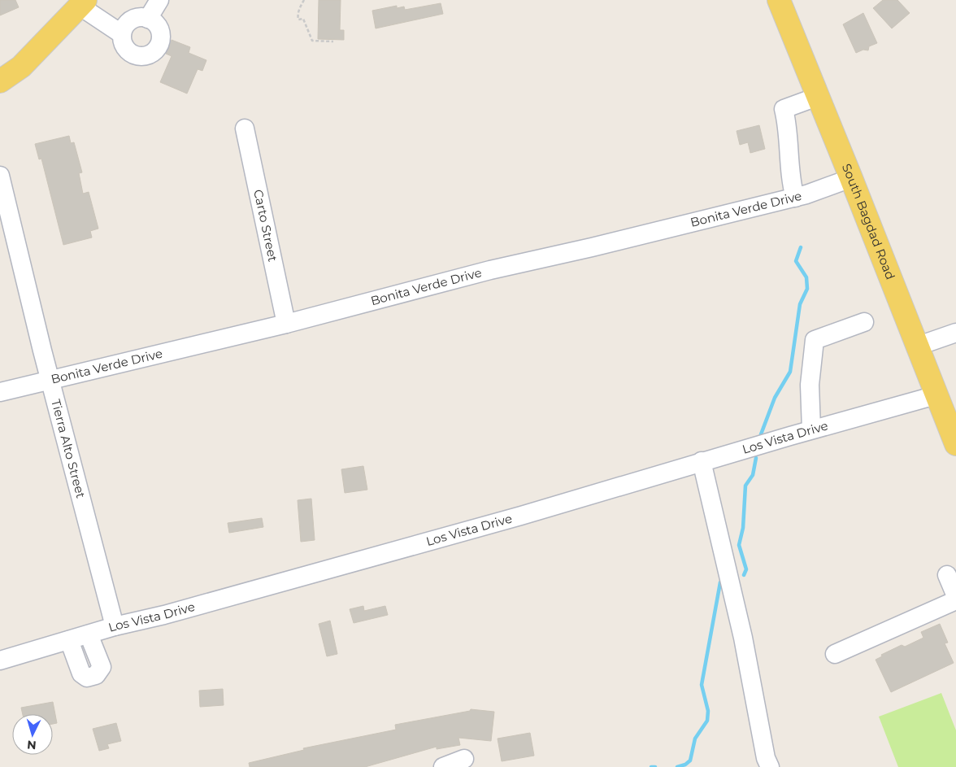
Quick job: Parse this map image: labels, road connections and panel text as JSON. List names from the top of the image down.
{
  "streets": {
    "main road": ["South Bagdad Road"],
    "street": [
      "Bonita Verde Drive",
      "Carto Street",
      "Los Vista Drive",
      "Tierra Alto Street"
    ]
  },
  "crossings": [
    ["Bonita Verde Drive", "South Bagdad Road"],
    ["Bonita Verde Drive", "Carto Street"],
    ["Bonita Verde Drive", "Tierra Alto Street"],
    ["South Bagdad Road", "Los Vista Drive"],
    ["Los Vista Drive", "Tierra Alto Street"]
  ],
  "north": "bottom"
}
